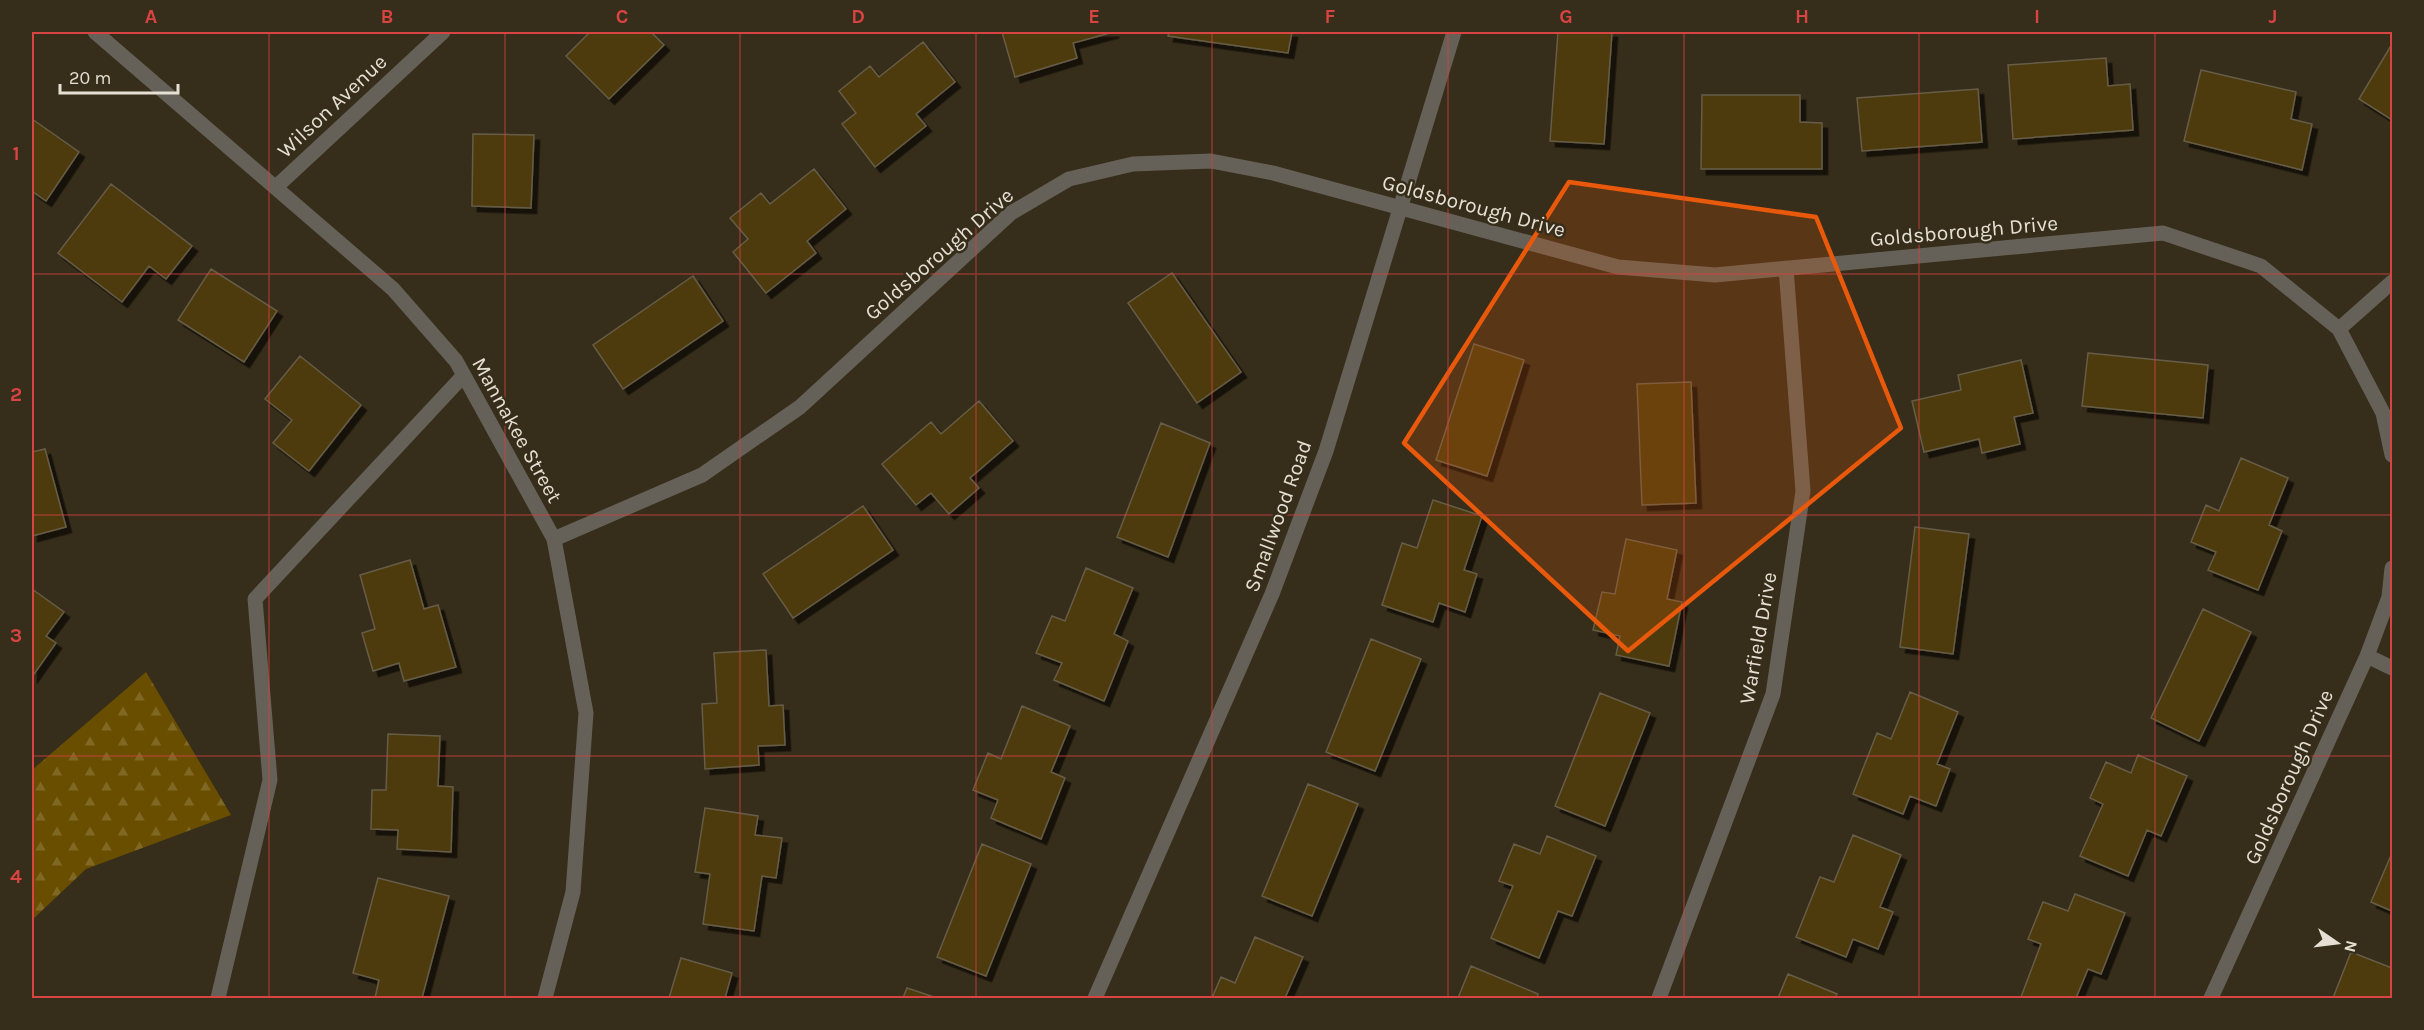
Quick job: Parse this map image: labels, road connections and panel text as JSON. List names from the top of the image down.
{
  "streets": {
    "street": [
      "Wilson Avenue",
      "Goldsborough Drive",
      "Mannakee Street",
      "Smallwood Road",
      "Warfield Drive"
    ]
  },
  "crossings": [
    ["Wilson Avenue", "Mannakee Street"],
    ["Goldsborough Drive", "Mannakee Street"],
    ["Goldsborough Drive", "Smallwood Road"],
    ["Goldsborough Drive", "Warfield Drive"]
  ],
  "scale_bar": "20 m",
  "north": "right",
  "grid": {
    "columns": [
      "A",
      "B",
      "C",
      "D",
      "E",
      "F",
      "G",
      "H",
      "I",
      "J"
    ],
    "rows": [
      "1",
      "2",
      "3",
      "4"
    ]
  }
}
